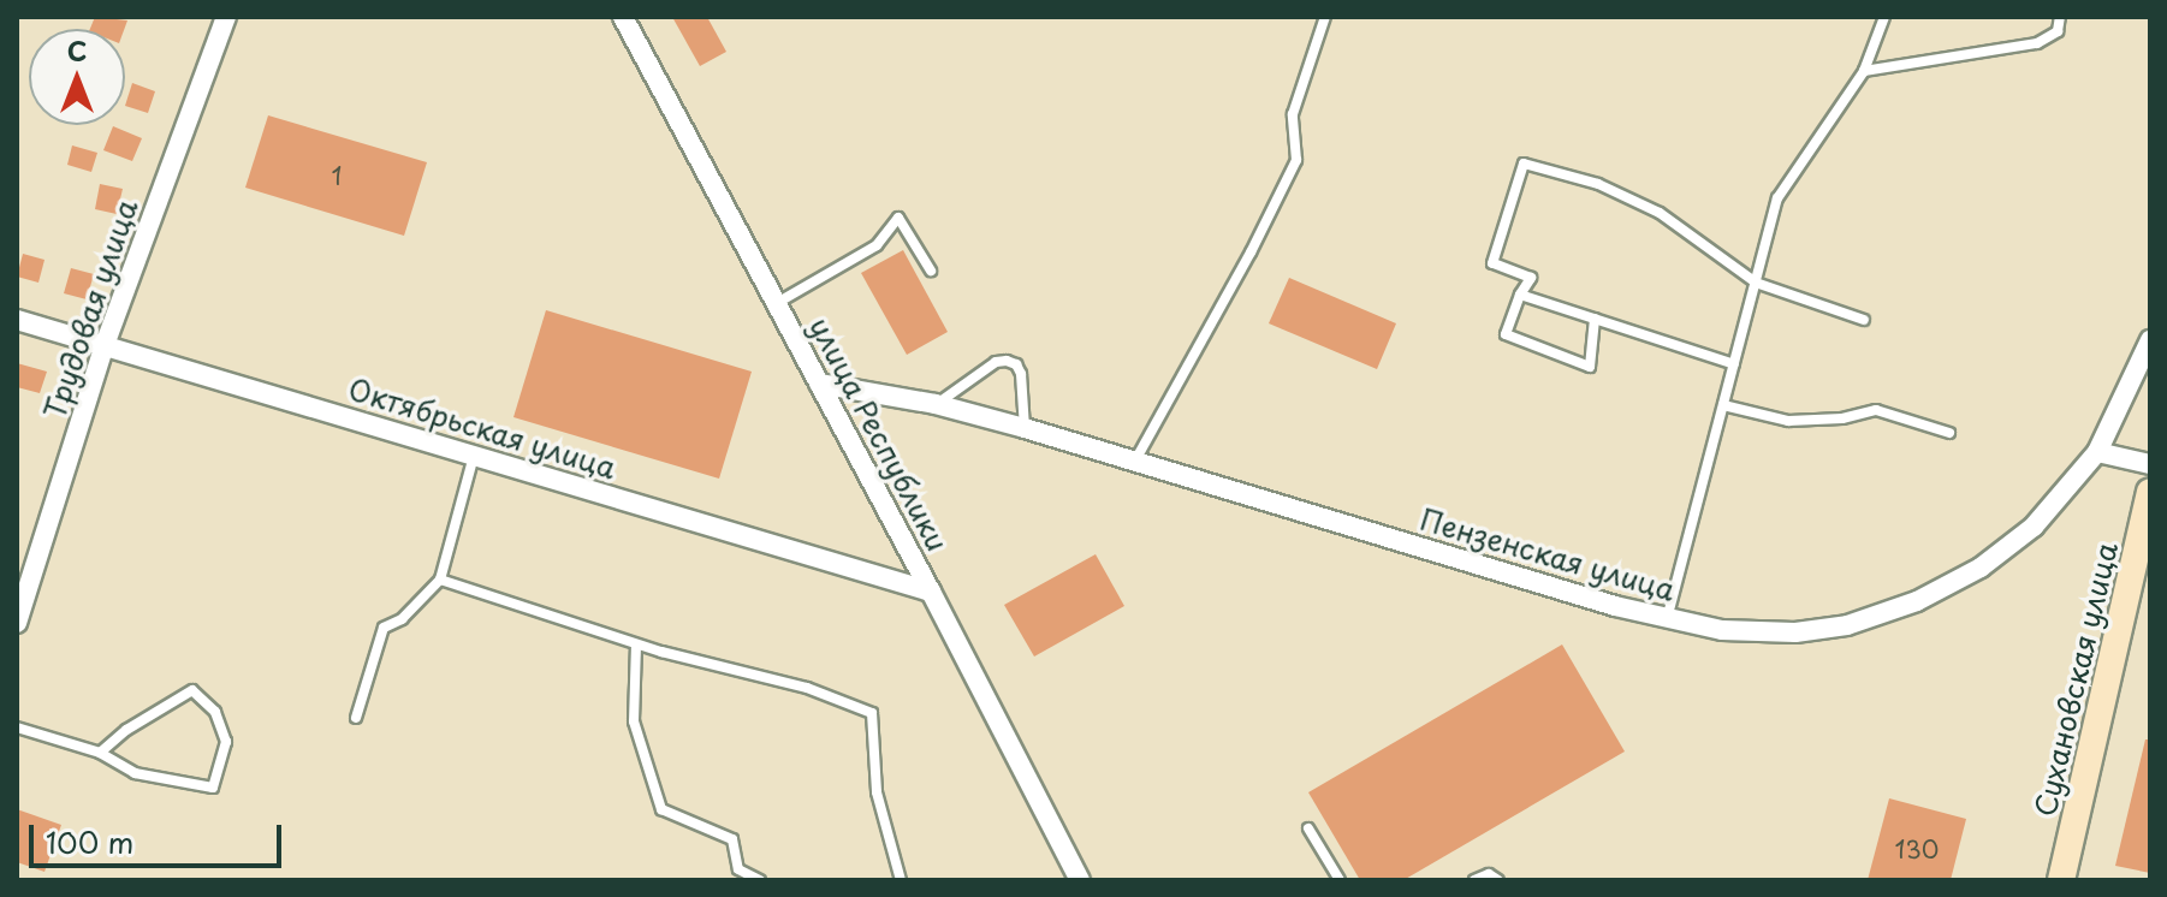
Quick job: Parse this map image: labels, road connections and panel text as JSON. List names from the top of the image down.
{
  "streets": {
    "street": [
      "Трудовая улица",
      "Октябрьская улица",
      "улица Республики",
      "Пензенская улица",
      "Сухановская улица"
    ]
  },
  "crossings": [
    ["Трудовая улица", "Октябрьская улица"],
    ["Октябрьская улица", "улица Республики"],
    ["улица Республики", "Пензенская улица"]
  ],
  "house_numbers": ["1", "130"],
  "scale_bar": "100 m",
  "north": "top"
}
